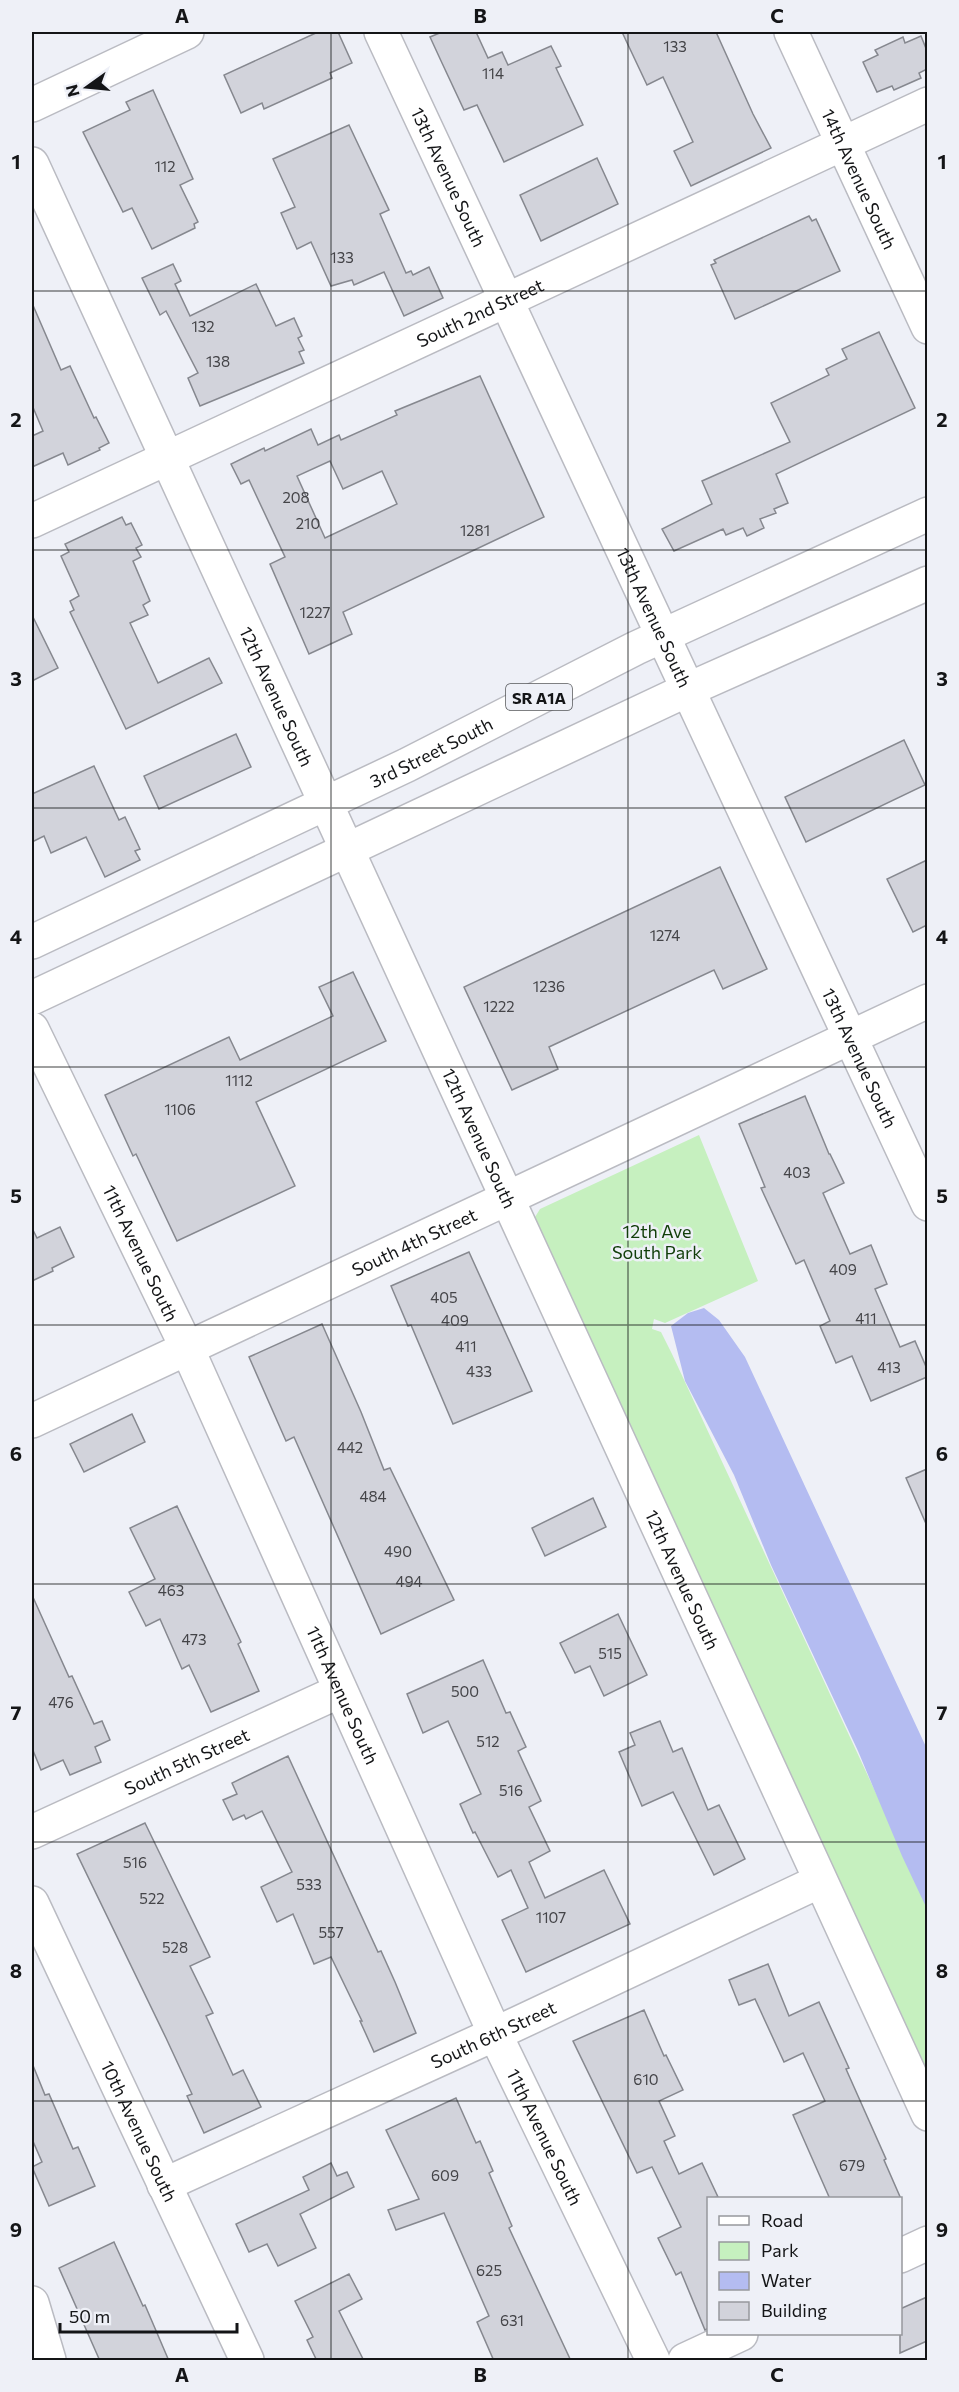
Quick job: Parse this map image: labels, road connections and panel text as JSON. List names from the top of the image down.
{
  "streets": {
    "street": [
      "13th Avenue South",
      "14th Avenue South",
      "South 2nd Street",
      "12th Avenue South",
      "SR A1A",
      "3rd Street South",
      "South 4th Street",
      "11th Avenue South",
      "South 5th Street",
      "South 6th Street",
      "10th Avenue South"
    ]
  },
  "crossings": [
    ["13th Avenue South", "South 2nd Street"],
    ["13th Avenue South", "3rd Street South"],
    ["13th Avenue South", "South 4th Street"],
    ["14th Avenue South", "South 2nd Street"],
    ["South 2nd Street", "12th Avenue South"],
    ["12th Avenue South", "3rd Street South"],
    ["12th Avenue South", "South 4th Street"],
    ["12th Avenue South", "South 6th Street"],
    ["South 4th Street", "11th Avenue South"],
    ["11th Avenue South", "South 5th Street"],
    ["11th Avenue South", "South 6th Street"],
    ["South 6th Street", "10th Avenue South"]
  ],
  "parks": ["12th Ave South Park"],
  "house_numbers": [
    "133",
    "114",
    "112",
    "133",
    "132",
    "138",
    "208",
    "210",
    "1281",
    "1227",
    "1274",
    "1236",
    "1222",
    "1112",
    "1106",
    "403",
    "409",
    "405",
    "411",
    "409",
    "411",
    "413",
    "433",
    "442",
    "484",
    "490",
    "494",
    "463",
    "473",
    "515",
    "500",
    "476",
    "512",
    "516",
    "516",
    "533",
    "522",
    "1107",
    "557",
    "528",
    "610",
    "679",
    "609",
    "625",
    "631"
  ],
  "legend": [
    "Road",
    "Park",
    "Water",
    "Building"
  ],
  "scale_bar": "50 m",
  "north": "left",
  "grid": {
    "columns": ["A", "B", "C"],
    "rows": [
      "1",
      "2",
      "3",
      "4",
      "5",
      "6",
      "7",
      "8",
      "9"
    ]
  }
}
